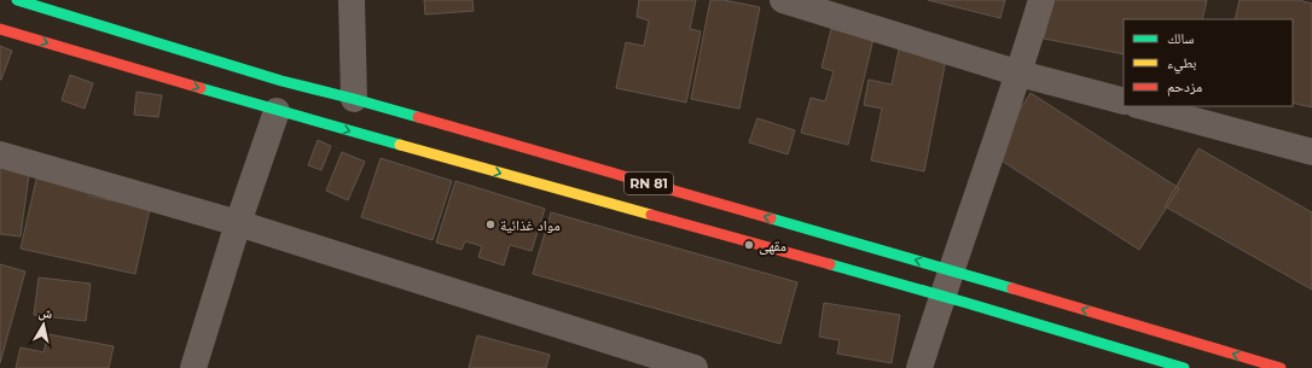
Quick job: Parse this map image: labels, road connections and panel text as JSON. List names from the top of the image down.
{
  "streets": {
    "main road": ["RN 81"]
  },
  "places": ["مواد غذائية", "مقهى"],
  "legend": ["سالك", "بطيء", "مزدحم"],
  "north": "top"
}
